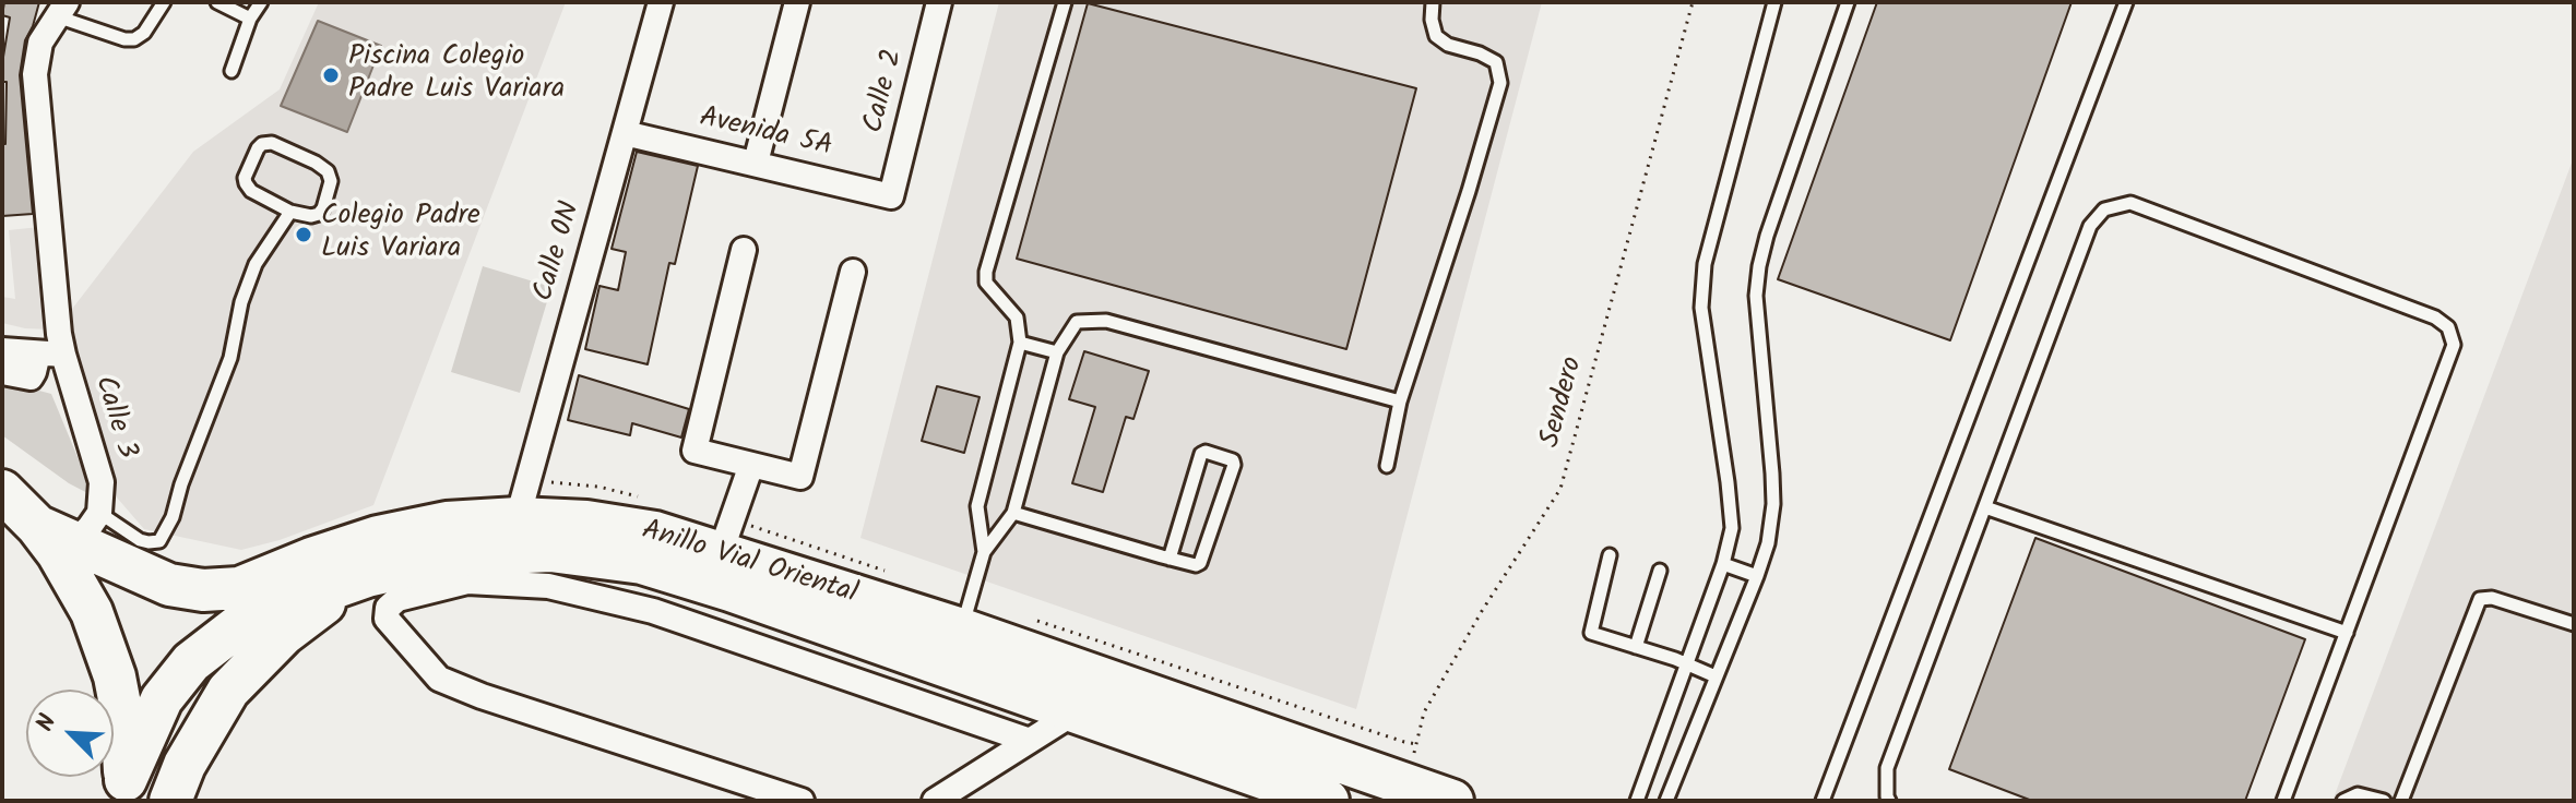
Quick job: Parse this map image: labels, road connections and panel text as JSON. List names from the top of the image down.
{
  "streets": {
    "highway": ["Anillo Vial Oriental"],
    "street": [
      "Calle 2",
      "Avenida 5A",
      "Calle 0N",
      "Calle 3"
    ],
    "path": ["Sendero"]
  },
  "crossings": [
    ["Calle 2", "Avenida 5A"],
    ["Avenida 5A", "Calle 0N"],
    ["Calle 0N", "Anillo Vial Oriental"],
    ["Sendero", "Anillo Vial Oriental"],
    ["Calle 3", "Anillo Vial Oriental"]
  ],
  "places": ["Piscina Colegio Padre Luis Variara", "Colegio Padre Luis Variara"],
  "north": "top left"
}
